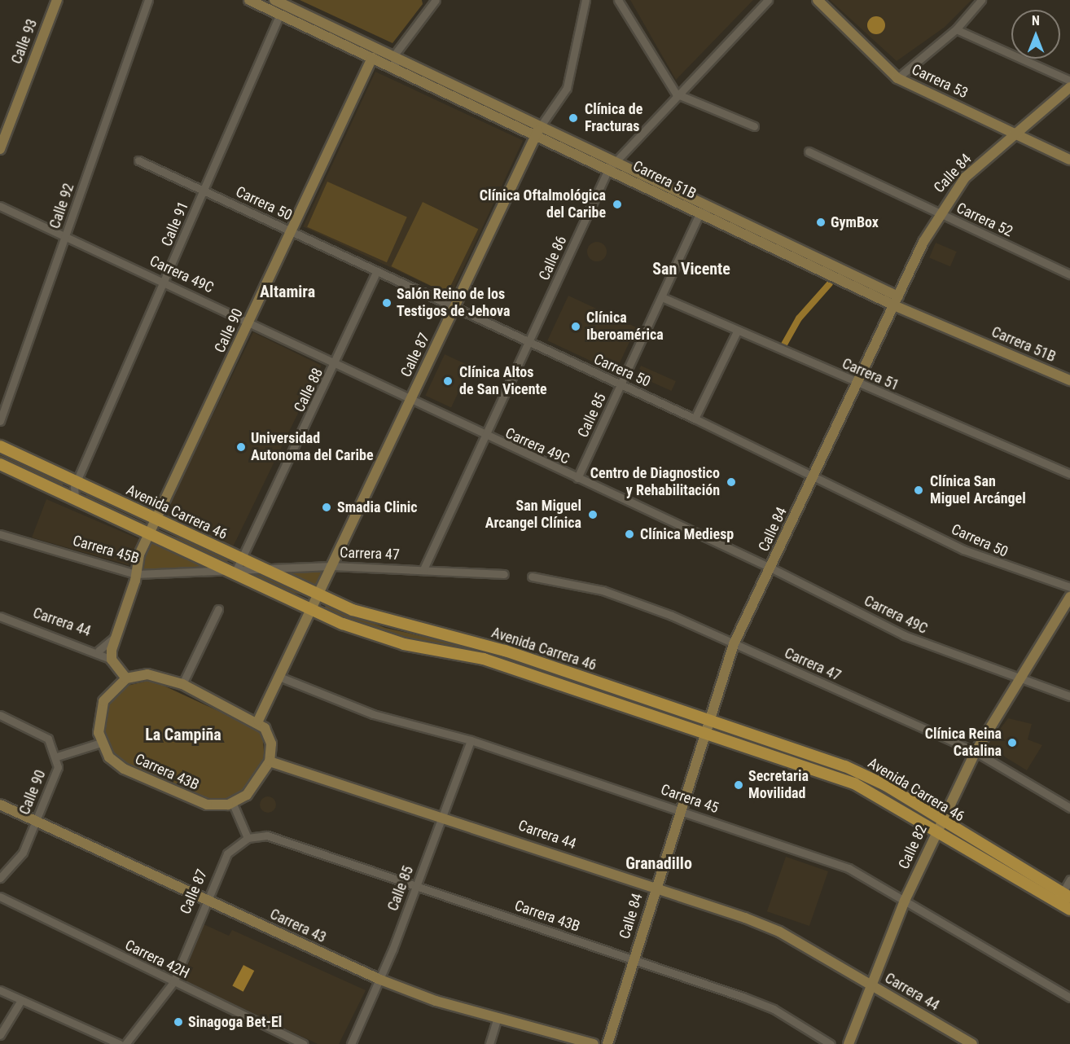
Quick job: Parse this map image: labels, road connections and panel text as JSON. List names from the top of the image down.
{
  "streets": {
    "main road": ["Avenida Carrera 46"],
    "street": [
      "Calle 93",
      "Carrera 53",
      "Calle 84",
      "Carrera 51B",
      "Carrera 50",
      "Calle 92",
      "Carrera 52",
      "Calle 91",
      "Calle 86",
      "Carrera 49C",
      "Calle 90",
      "Calle 87",
      "Carrera 51",
      "Calle 88",
      "Calle 85",
      "Carrera 45B",
      "Carrera 47",
      "Carrera 44",
      "Carrera 43B",
      "Carrera 45",
      "Calle 82",
      "Carrera 43",
      "Carrera 42H"
    ]
  },
  "crossings": [
    ["Carrera 53", "Calle 84"],
    ["Calle 84", "Carrera 51B"],
    ["Calle 84", "Carrera 50"],
    ["Calle 84", "Carrera 52"],
    ["Calle 84", "Carrera 49C"],
    ["Calle 84", "Carrera 51"],
    ["Calle 84", "Avenida Carrera 46"],
    ["Calle 84", "Carrera 47"],
    ["Calle 84", "Carrera 44"],
    ["Calle 84", "Carrera 43B"],
    ["Calle 84", "Carrera 45"],
    ["Carrera 51B", "Calle 91"],
    ["Carrera 51B", "Calle 86"],
    ["Carrera 51B", "Calle 90"],
    ["Carrera 51B", "Calle 87"],
    ["Carrera 51B", "Calle 85"],
    ["Carrera 50", "Calle 91"],
    ["Carrera 50", "Calle 86"],
    ["Carrera 50", "Calle 90"],
    ["Carrera 50", "Calle 87"],
    ["Carrera 50", "Calle 88"],
    ["Carrera 50", "Calle 85"],
    ["Calle 92", "Carrera 49C"],
    ["Calle 91", "Carrera 49C"],
    ["Calle 91", "Avenida Carrera 46"],
    ["Calle 86", "Carrera 49C"],
    ["Calle 86", "Carrera 47"],
    ["Carrera 49C", "Calle 90"],
    ["Carrera 49C", "Calle 87"],
    ["Carrera 49C", "Calle 88"],
    ["Carrera 49C", "Calle 85"],
    ["Carrera 49C", "Calle 82"],
    ["Calle 90", "Calle 87"],
    ["Calle 90", "Avenida Carrera 46"],
    ["Calle 90", "Carrera 45B"],
    ["Calle 90", "Carrera 44"],
    ["Calle 90", "Carrera 43B"],
    ["Calle 90", "Carrera 43"],
    ["Calle 87", "Avenida Carrera 46"],
    ["Calle 87", "Carrera 47"],
    ["Calle 87", "Carrera 44"],
    ["Calle 87", "Carrera 43B"],
    ["Calle 87", "Carrera 45"],
    ["Calle 87", "Carrera 43"],
    ["Calle 87", "Carrera 42H"],
    ["Carrera 51", "Calle 85"],
    ["Calle 88", "Avenida Carrera 46"],
    ["Calle 88", "Carrera 45B"],
    ["Calle 88", "Carrera 47"],
    ["Calle 85", "Carrera 44"],
    ["Calle 85", "Carrera 43B"],
    ["Calle 85", "Carrera 45"],
    ["Calle 85", "Carrera 43"],
    ["Avenida Carrera 46", "Carrera 45B"],
    ["Avenida Carrera 46", "Carrera 47"],
    ["Avenida Carrera 46", "Calle 82"],
    ["Carrera 45B", "Carrera 47"],
    ["Carrera 47", "Calle 82"],
    ["Carrera 44", "Carrera 43B"],
    ["Carrera 44", "Calle 82"],
    ["Carrera 45", "Calle 82"]
  ],
  "districts": [
    "San Vicente",
    "Altamira",
    "La Campiña",
    "Granadillo"
  ],
  "places": [
    "Clínica de Fracturas",
    "Clínica Oftalmológica del Caribe",
    "GymBox",
    "Salón Reino de los Testigos de Jehova",
    "Clínica Iberoamérica",
    "Clínica Altos de San Vicente",
    "Universidad Autonoma del Caribe",
    "Centro de Diagnostico y Rehabilitación",
    "Clínica San Miguel Arcángel",
    "Smadia Clinic",
    "San Miguel Arcangel Clínica",
    "Clínica Mediesp",
    "Clínica Reina Catalina",
    "Secretaria Movilidad",
    "Sinagoga Bet-El"
  ],
  "north": "top"
}
